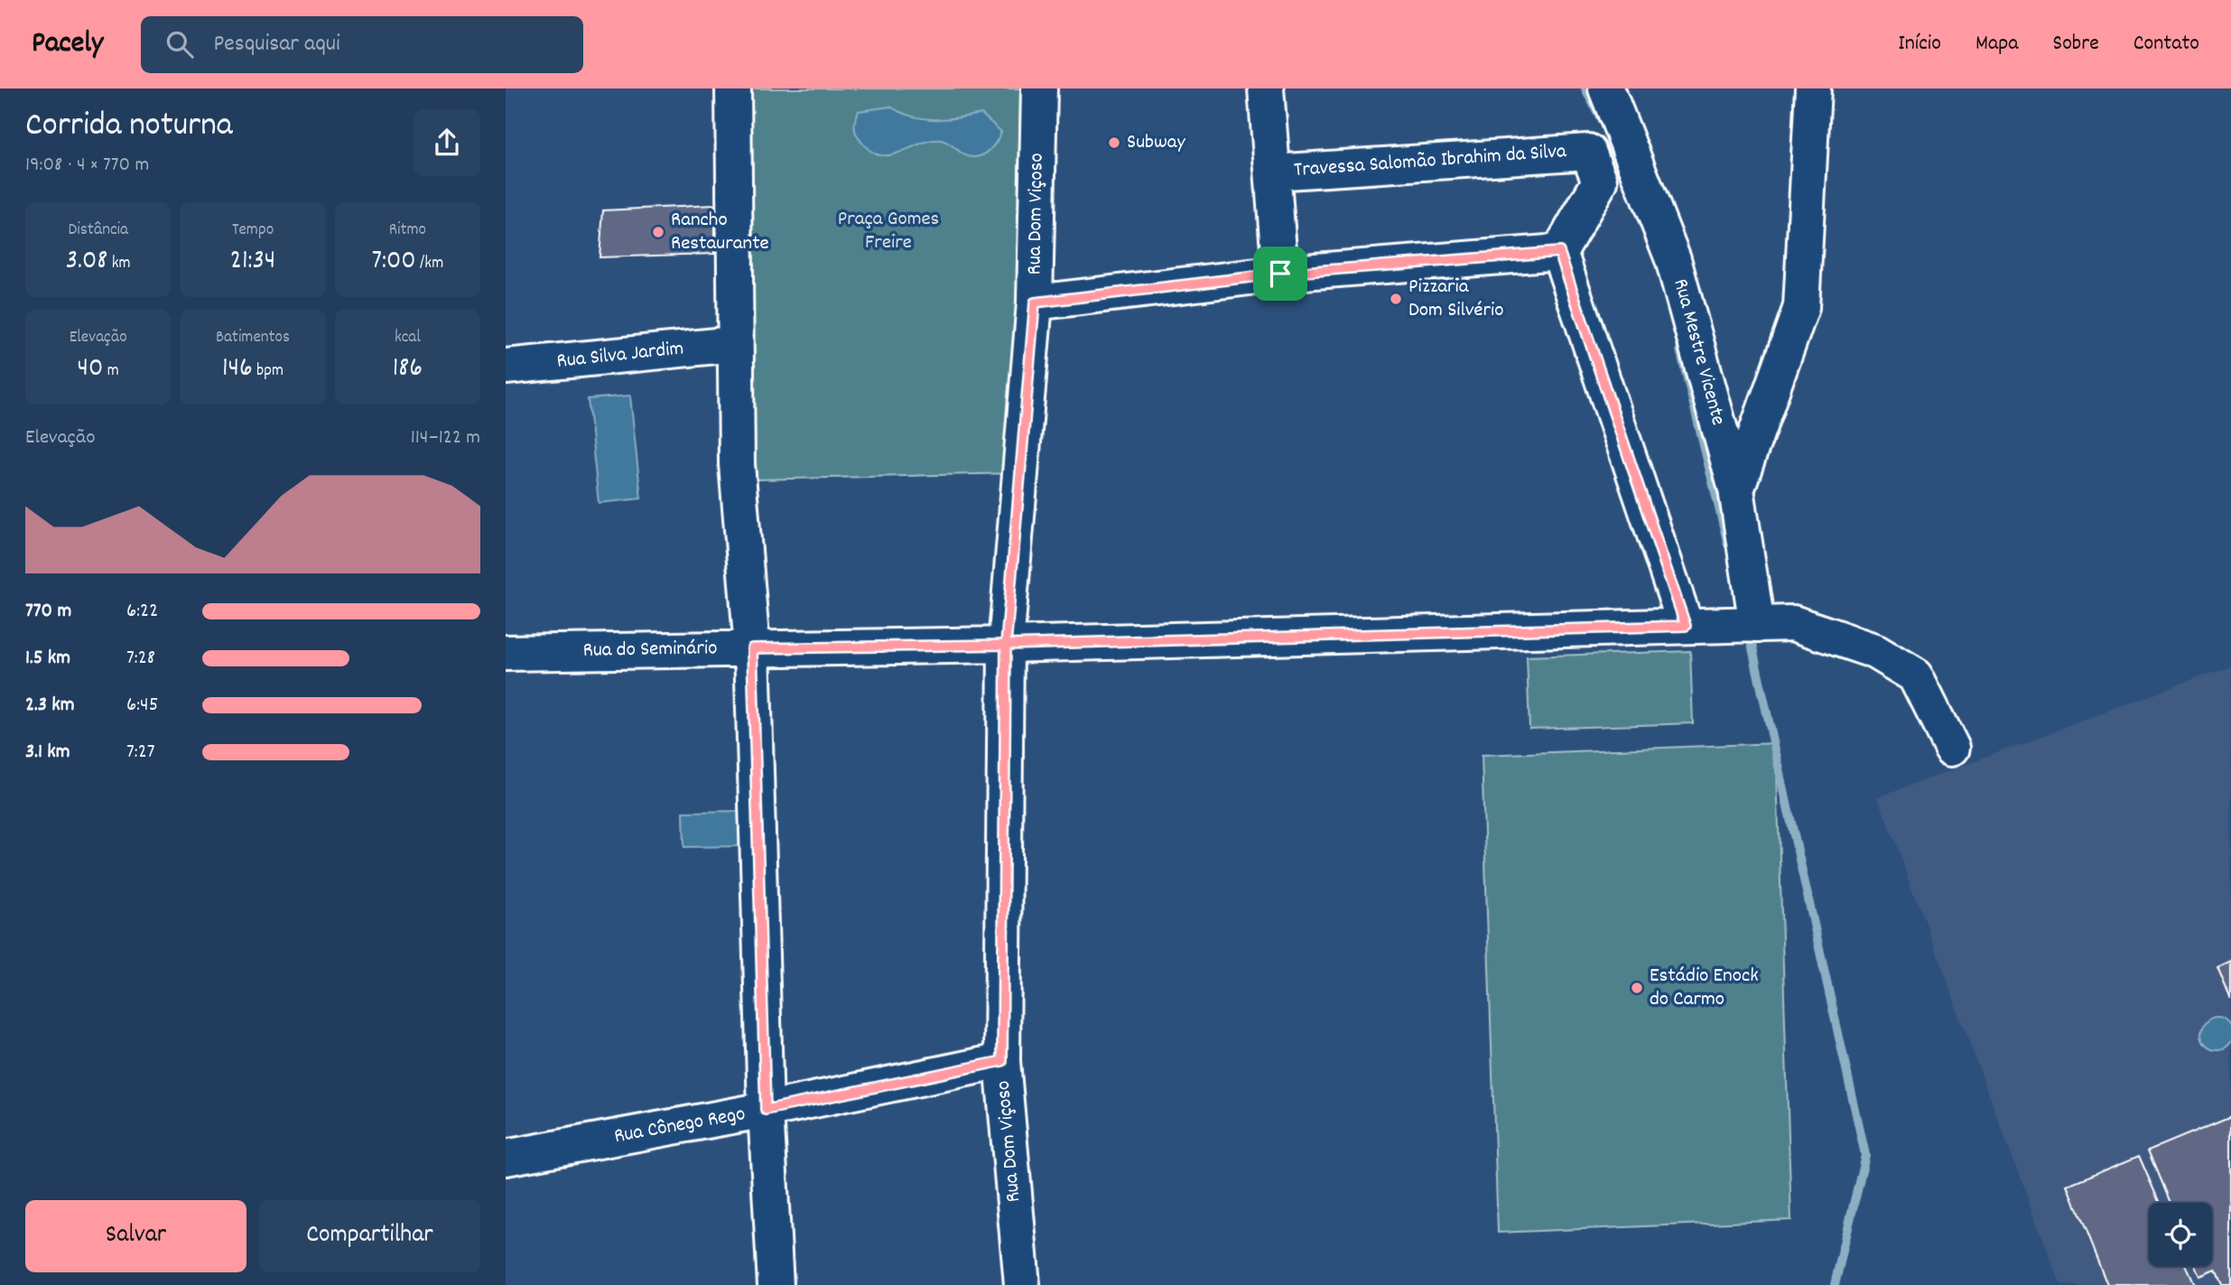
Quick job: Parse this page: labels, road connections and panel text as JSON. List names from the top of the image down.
{
  "streets": {
    "street": [
      "Travessa Salomão Ibrahim da Silva",
      "Rua Dom Viçoso",
      "Rua Mestre Vicente",
      "Rua Silva Jardim",
      "Rua do Seminário",
      "Rua Cônego Rego"
    ]
  },
  "crossings": [
    ["Rua Dom Viçoso", "Rua do Seminário"],
    ["Rua Dom Viçoso", "Rua Cônego Rego"],
    ["Rua Mestre Vicente", "Rua do Seminário"]
  ],
  "parks": ["Praça Gomes Freire"],
  "places": [
    "Subway",
    "Rancho Restaurante",
    "Pizzaria Dom Silvério",
    "Estádio Enock do Carmo"
  ],
  "page": {
    "header": "Pacely",
    "search": "Pesquisar aqui",
    "nav": [
      "Início",
      "Mapa",
      "Sobre",
      "Contato"
    ],
    "heading": ["Corrida noturna", "19:08 · 4 × 770 m"],
    "stats": [
      ["Distância", "3.08 km"],
      ["Tempo", "21:34"],
      ["Ritmo", "7:00 /km"],
      ["Elevação", "40 m"],
      ["Batimentos", "146 bpm"],
      ["kcal", "186"]
    ],
    "chart": ["Elevação", "114–122 m"],
    "list": [
      {
        "name": "770 m",
        "note": "6:22"
      },
      {
        "name": "1.5 km",
        "note": "7:28"
      },
      {
        "name": "2.3 km",
        "note": "6:45"
      },
      {
        "name": "3.1 km",
        "note": "7:27"
      }
    ],
    "buttons": ["Salvar", "Compartilhar"]
  }
}
